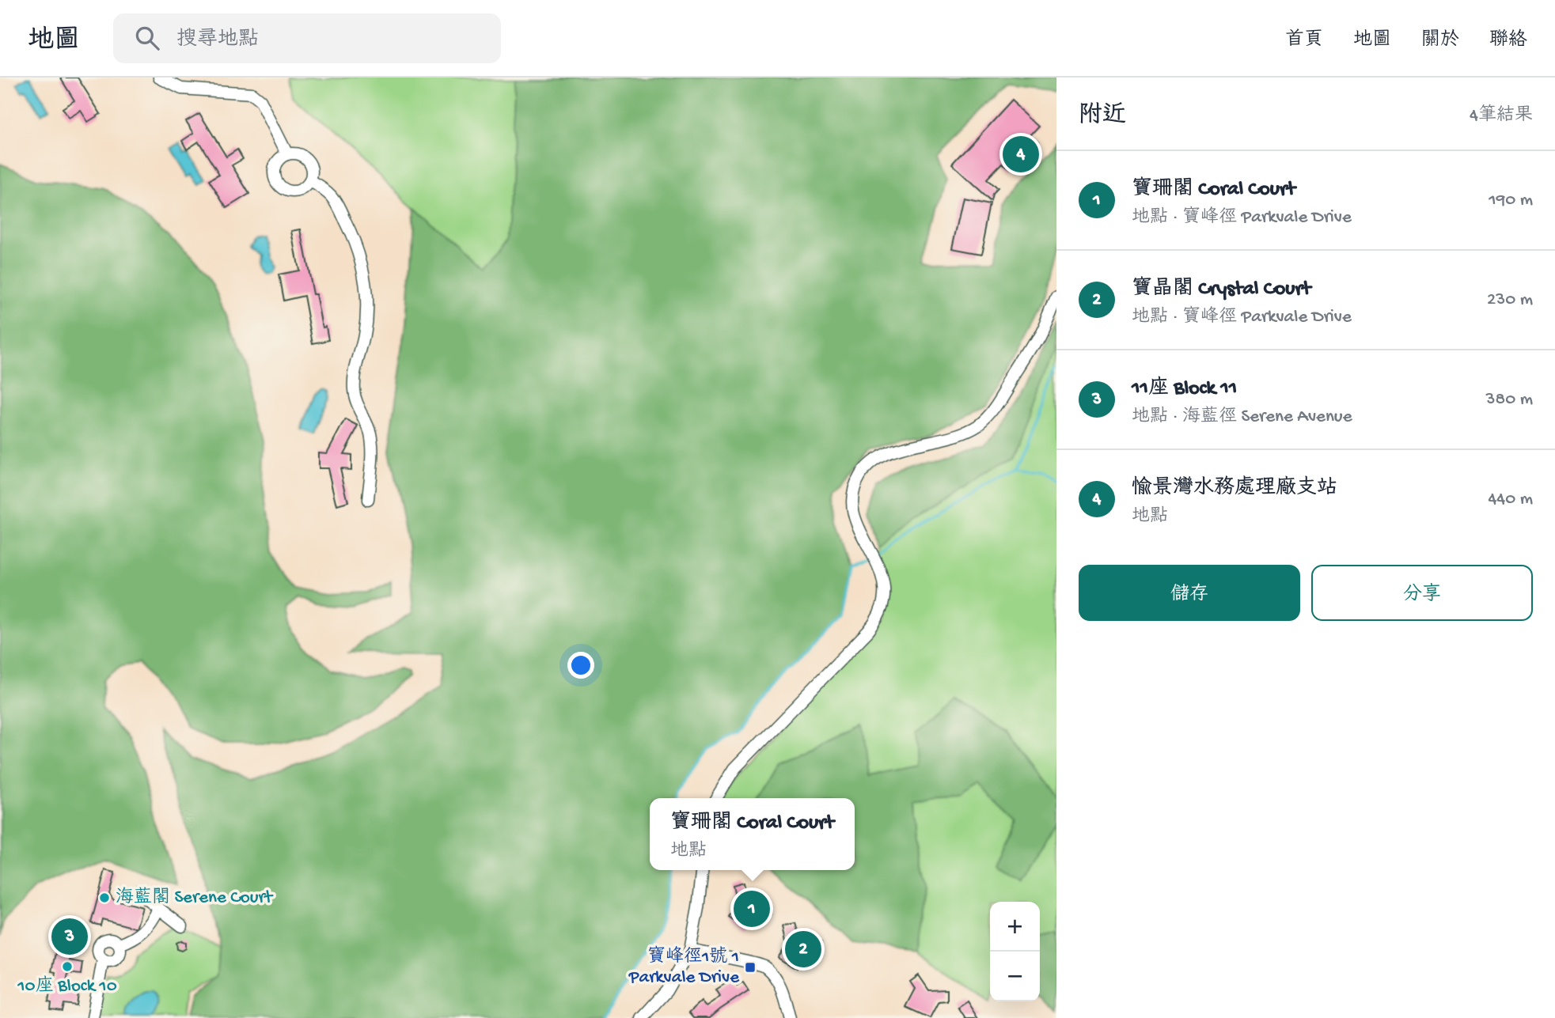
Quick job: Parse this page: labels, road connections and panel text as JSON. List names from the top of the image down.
{
  "places": {
    "other": ["海藍閣 Serene Court", "10座 Block 10"],
    "transit": ["寶峰徑1號 1 Parkvale Drive"]
  },
  "page": {
    "header": "地圖",
    "search": "搜尋地點",
    "nav": [
      "首頁",
      "地圖",
      "關於",
      "聯絡"
    ],
    "heading": ["附近", "4筆結果"],
    "pins": [
      "4",
      "1",
      "3",
      "2"
    ],
    "list": [
      {
        "mark": "1",
        "name": "寶珊閣 Coral Court",
        "note": "地點 · 寶峰徑 Parkvale Drive",
        "value": "190 m"
      },
      {
        "mark": "2",
        "name": "寶晶閣 Crystal Court",
        "note": "地點 · 寶峰徑 Parkvale Drive",
        "value": "230 m"
      },
      {
        "mark": "3",
        "name": "11座 Block 11",
        "note": "地點 · 海藍徑 Serene Avenue",
        "value": "380 m"
      },
      {
        "mark": "4",
        "name": "愉景灣水務處理廠支站",
        "note": "地點",
        "value": "440 m"
      }
    ],
    "buttons": ["儲存", "分享"],
    "popup": ["寶珊閣 Coral Court", "地點"],
    "map_buttons": ["+", "−"]
  }
}
